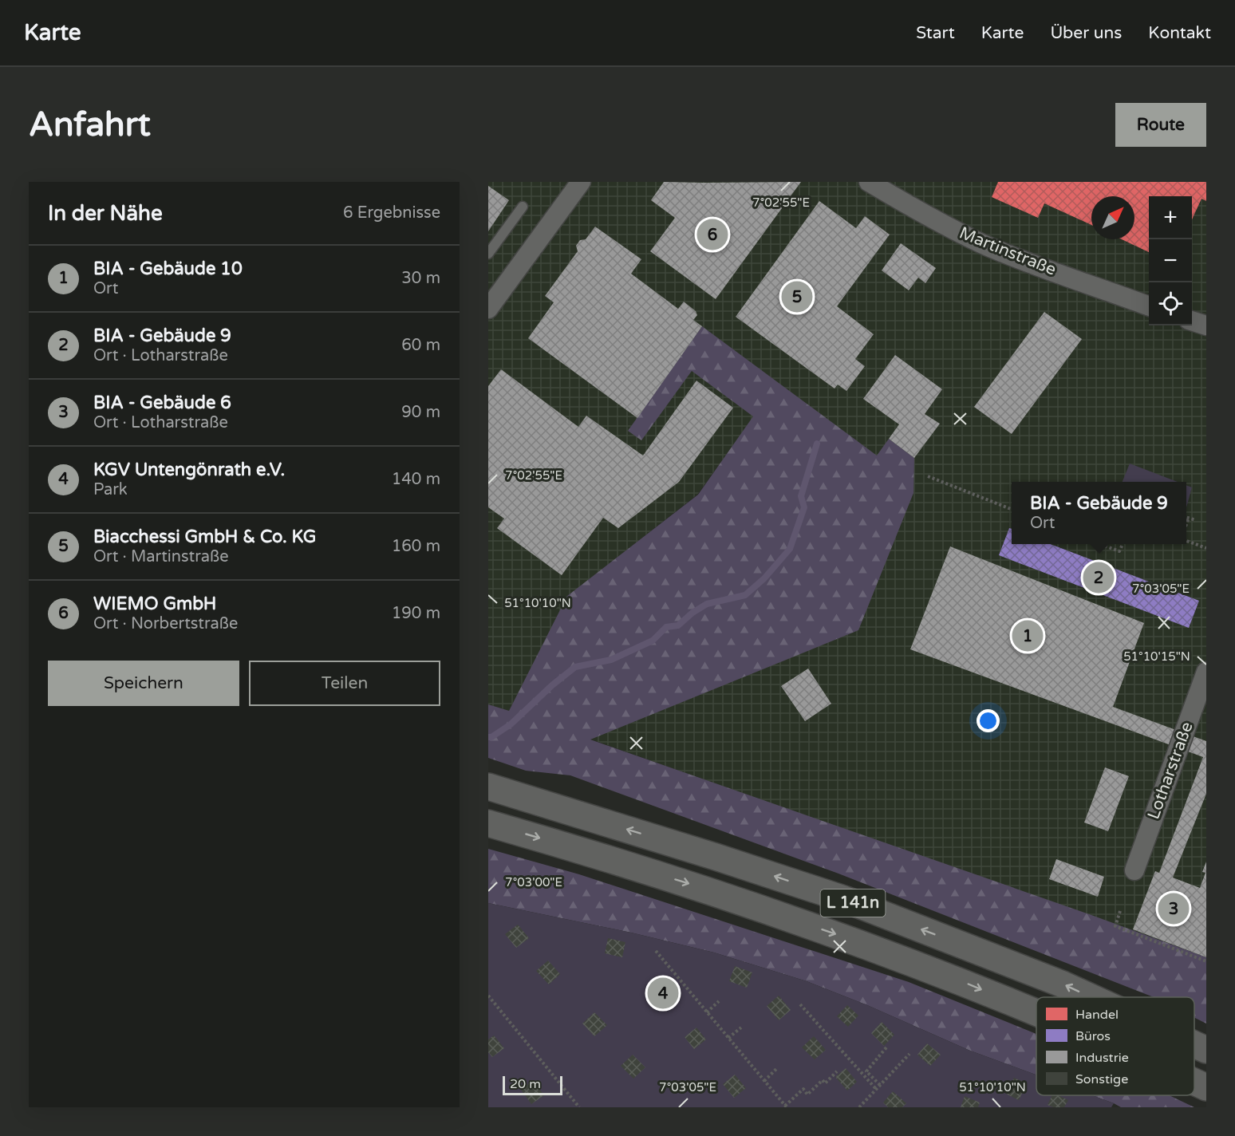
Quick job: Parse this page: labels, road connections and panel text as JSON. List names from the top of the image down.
{
  "streets": {
    "highway": ["L 141n"],
    "street": ["Martinstraße", "Lotharstraße"]
  },
  "legend": [
    "Handel",
    "Büros",
    "Industrie",
    "Sonstige"
  ],
  "scale_bar": "20 m",
  "north": "top right",
  "page": {
    "header": "Karte",
    "nav": [
      "Start",
      "Karte",
      "Über uns",
      "Kontakt"
    ],
    "buttons": [
      "Route",
      ["Speichern", "Teilen"]
    ],
    "title": "Anfahrt",
    "heading": ["In der Nähe", "6 Ergebnisse"],
    "map_buttons": ["+", "−"],
    "pins": [
      "6",
      "5",
      "2",
      "1",
      "3",
      "4"
    ],
    "list": [
      {
        "mark": "1",
        "name": "BIA - Gebäude 10",
        "note": "Ort",
        "value": "30 m"
      },
      {
        "mark": "2",
        "name": "BIA - Gebäude 9",
        "note": "Ort · Lotharstraße",
        "value": "60 m"
      },
      {
        "mark": "3",
        "name": "BIA - Gebäude 6",
        "note": "Ort · Lotharstraße",
        "value": "90 m"
      },
      {
        "mark": "4",
        "name": "KGV Untengönrath e.V.",
        "note": "Park",
        "value": "140 m"
      },
      {
        "mark": "5",
        "name": "Biacchessi GmbH & Co. KG",
        "note": "Ort · Martinstraße",
        "value": "160 m"
      },
      {
        "mark": "6",
        "name": "WIEMO GmbH",
        "note": "Ort · Norbertstraße",
        "value": "190 m"
      }
    ],
    "popup": ["BIA - Gebäude 9", "Ort"],
    "scale": "20 m"
  },
  "coordinates": [
    "7°02'55\"E",
    "7°03'05\"E",
    "51°10'10\"N",
    "51°10'15\"N",
    "7°03'00\"E"
  ]
}
